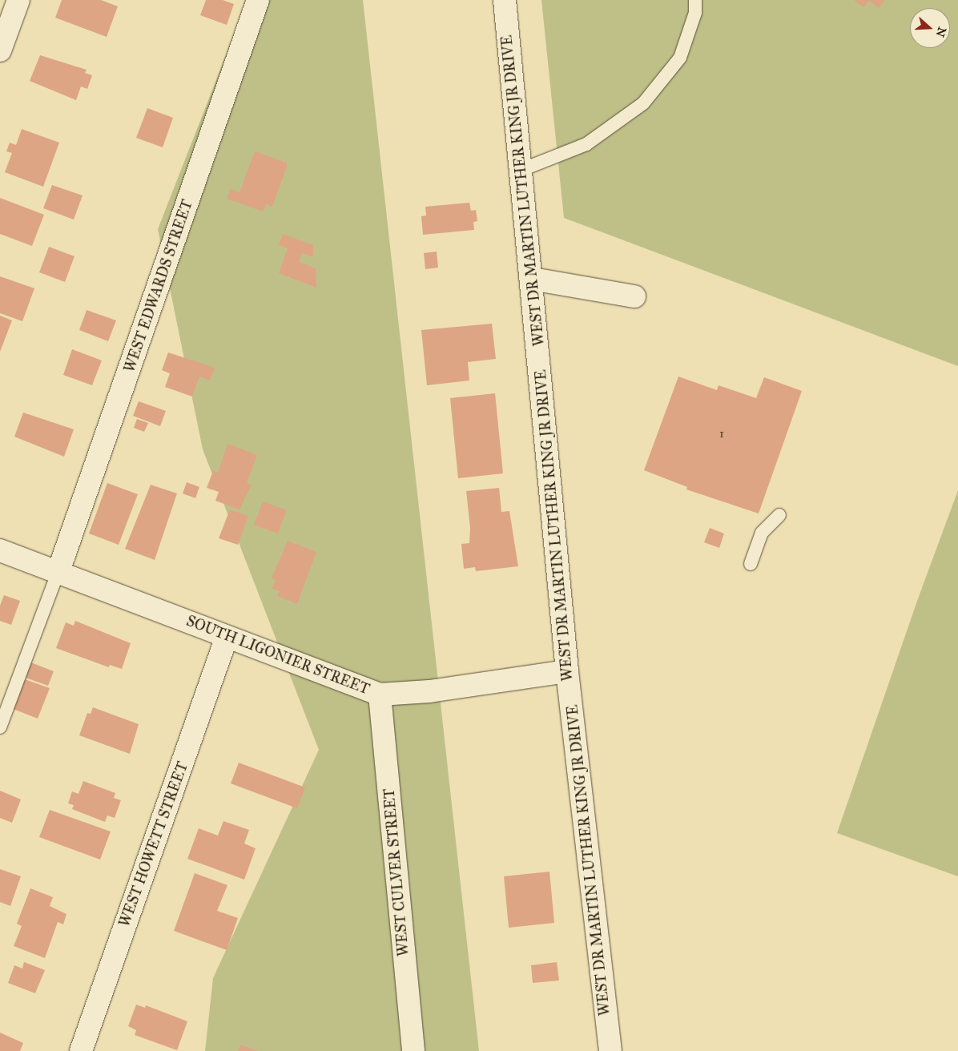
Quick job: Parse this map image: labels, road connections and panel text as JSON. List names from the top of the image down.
{
  "streets": {
    "street": [
      "WEST DR MARTIN LUTHER KING JR DRIVE",
      "WEST EDWARDS STREET",
      "SOUTH LIGONIER STREET",
      "WEST HOWETT STREET",
      "WEST CULVER STREET"
    ]
  },
  "crossings": [
    ["WEST DR MARTIN LUTHER KING JR DRIVE", "SOUTH LIGONIER STREET"],
    ["WEST EDWARDS STREET", "SOUTH LIGONIER STREET"],
    ["SOUTH LIGONIER STREET", "WEST HOWETT STREET"],
    ["SOUTH LIGONIER STREET", "WEST CULVER STREET"]
  ],
  "house_numbers": ["1"],
  "north": "right"
}
